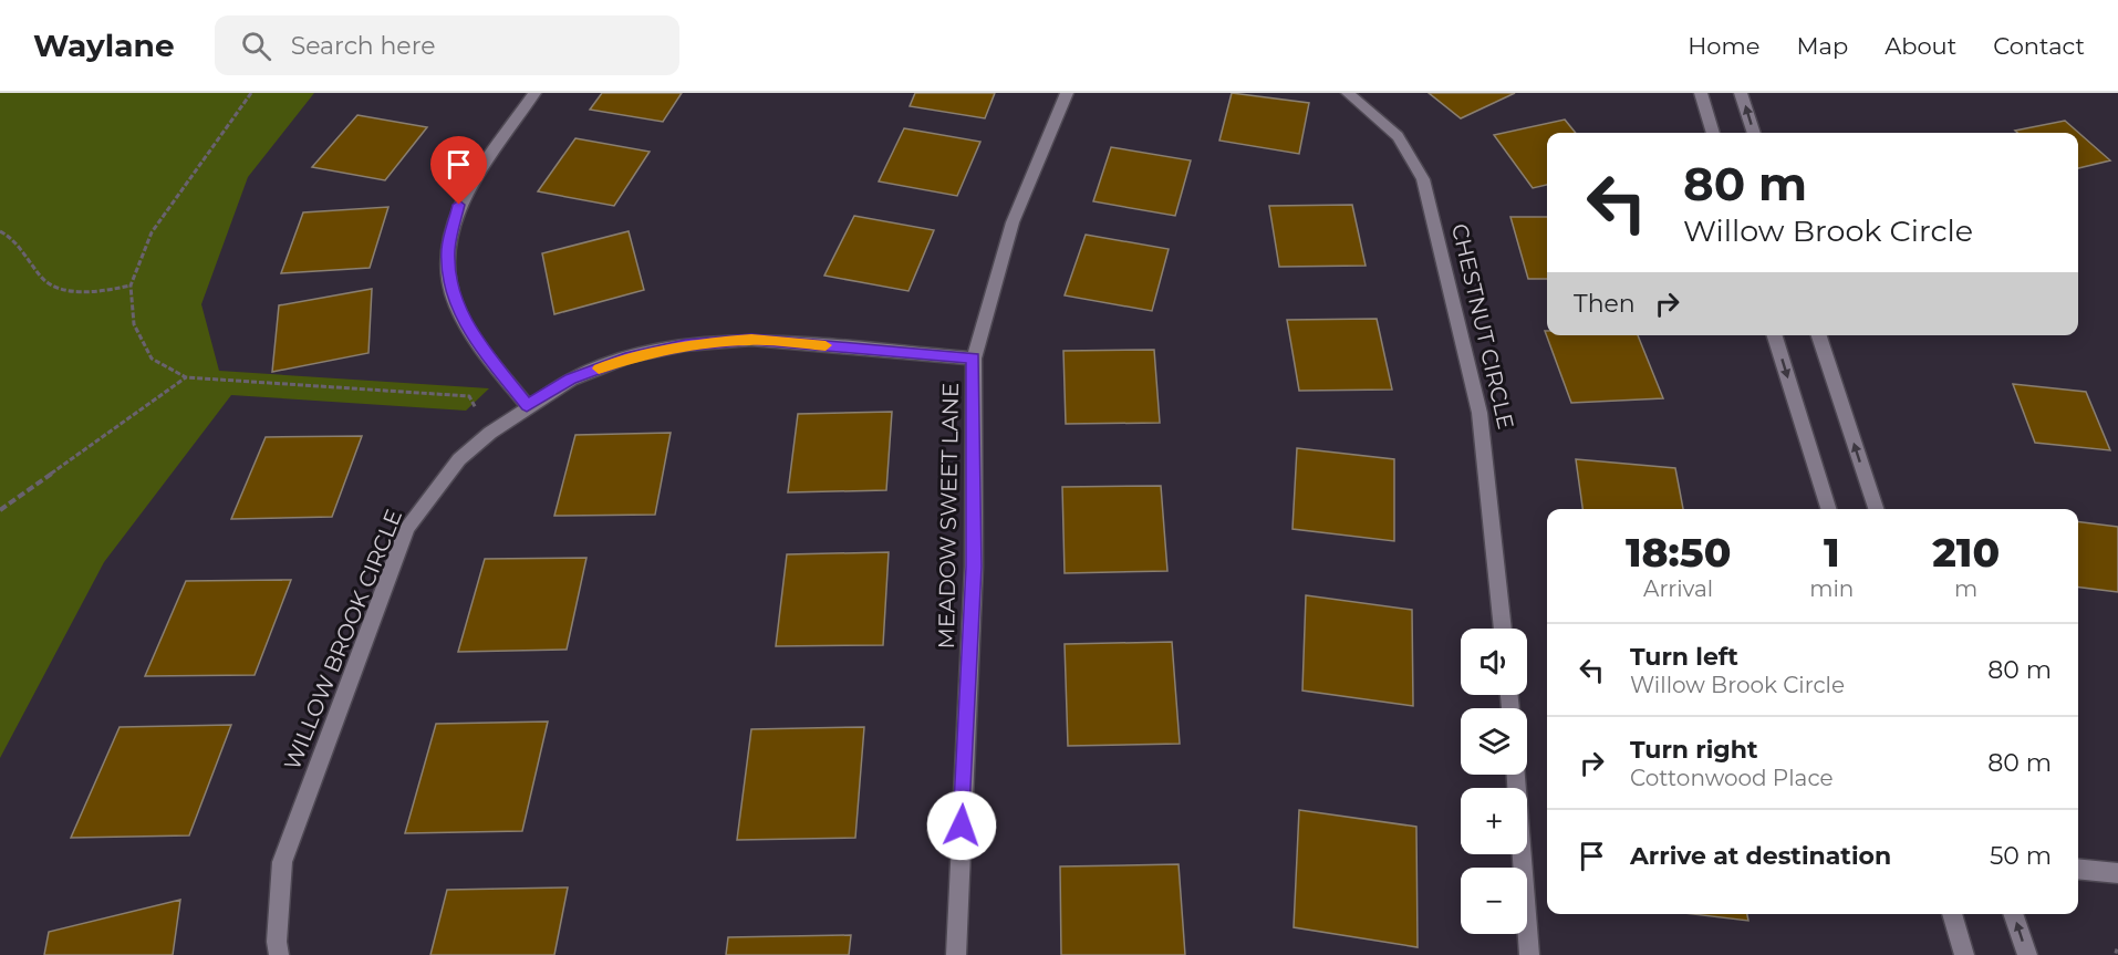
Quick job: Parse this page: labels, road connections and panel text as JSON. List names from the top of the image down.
{
  "streets": {
    "street": ["CHESTNUT CIRCLE", "MEADOW SWEET LANE", "WILLOW BROOK CIRCLE"]
  },
  "crossings": [
    ["MEADOW SWEET LANE", "WILLOW BROOK CIRCLE"]
  ],
  "page": {
    "header": "Waylane",
    "search": "Search here",
    "nav": [
      "Home",
      "Map",
      "About",
      "Contact"
    ],
    "turn": ["80 m", "Willow Brook Circle"],
    "then": "Then",
    "eta": [
      "18:50",
      "Arrival",
      "1",
      "min",
      "210",
      "m"
    ],
    "list": [
      {
        "name": "Turn left",
        "note": "Willow Brook Circle",
        "value": "80 m"
      },
      {
        "name": "Turn right",
        "note": "Cottonwood Place",
        "value": "80 m"
      },
      {
        "name": "Arrive at destination",
        "value": "50 m"
      }
    ],
    "map_buttons": ["+", "−"]
  }
}
